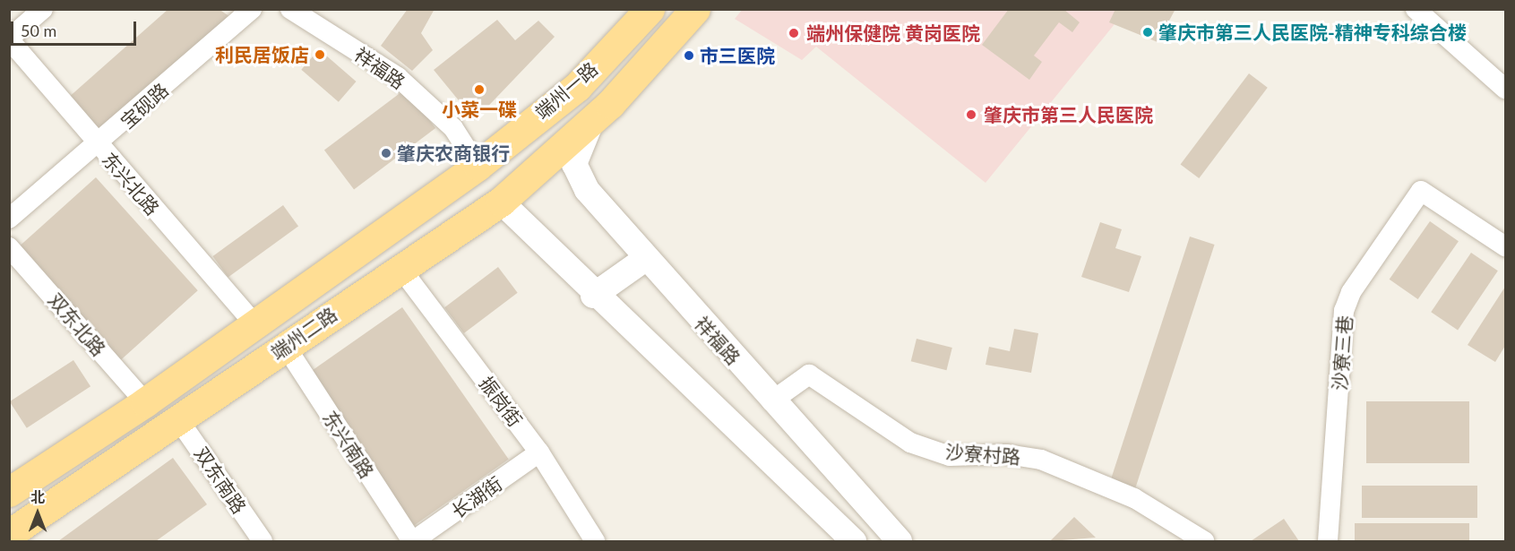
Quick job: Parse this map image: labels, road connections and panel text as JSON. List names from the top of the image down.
{
  "streets": {
    "main road": ["端州一路", "端州二路"],
    "street": [
      "祥福路",
      "宝砚路",
      "东兴北路",
      "双东北路",
      "沙寮三巷",
      "振岗街",
      "东兴南路",
      "沙寮村路",
      "双东南路",
      "长湖街"
    ]
  },
  "crossings": [
    ["祥福路", "端州一路"],
    ["祥福路", "端州二路"],
    ["祥福路", "沙寮村路"],
    ["端州一路", "端州二路"],
    ["宝砚路", "东兴北路"],
    ["东兴北路", "端州二路"],
    ["双东北路", "端州二路"],
    ["端州二路", "振岗街"],
    ["端州二路", "东兴南路"],
    ["端州二路", "双东南路"],
    ["振岗街", "长湖街"],
    ["东兴南路", "长湖街"]
  ],
  "places": [
    "肇庆市第三人民医院-精神专科综合楼",
    "端州保健院 黄岗医院",
    "利民居饭店",
    "市三医院",
    "小菜一碟",
    "肇庆市第三人民医院",
    "肇庆农商银行"
  ],
  "scale_bar": "50 m",
  "north": "top"
}
